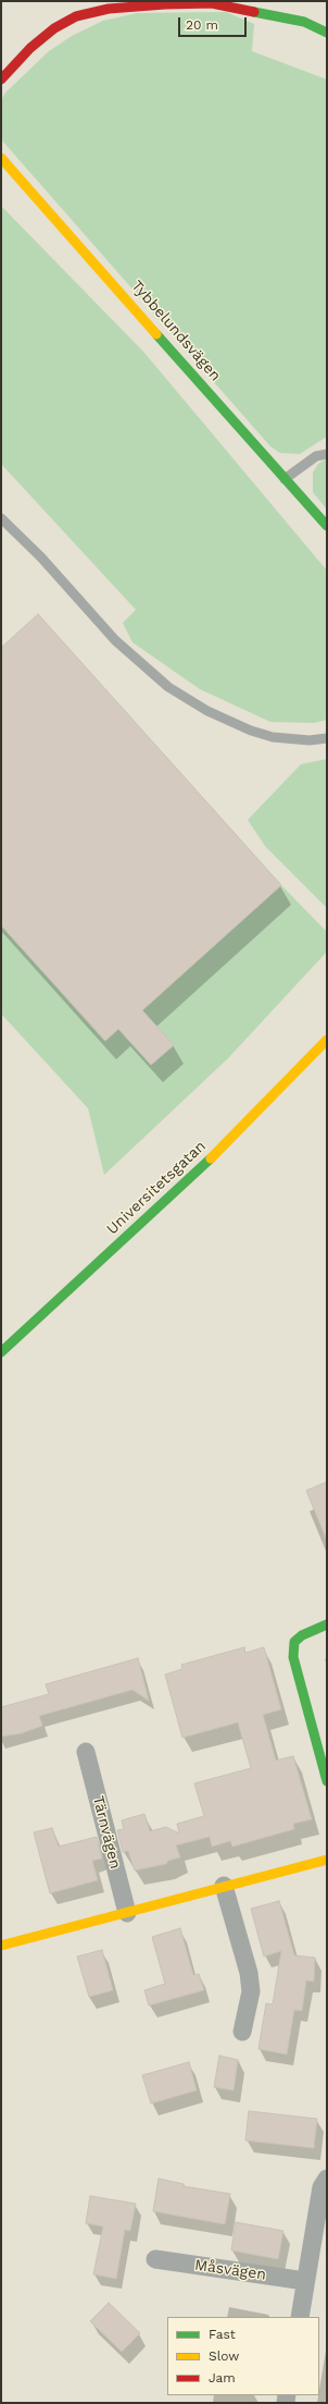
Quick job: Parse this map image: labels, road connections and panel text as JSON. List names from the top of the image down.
{
  "streets": {
    "street": [
      "Tybbelundsvägen",
      "Universitetsgatan",
      "Tärnvägen",
      "Måsvägen"
    ]
  },
  "legend": ["Fast", "Slow", "Jam"],
  "scale_bar": "20 m"
}
